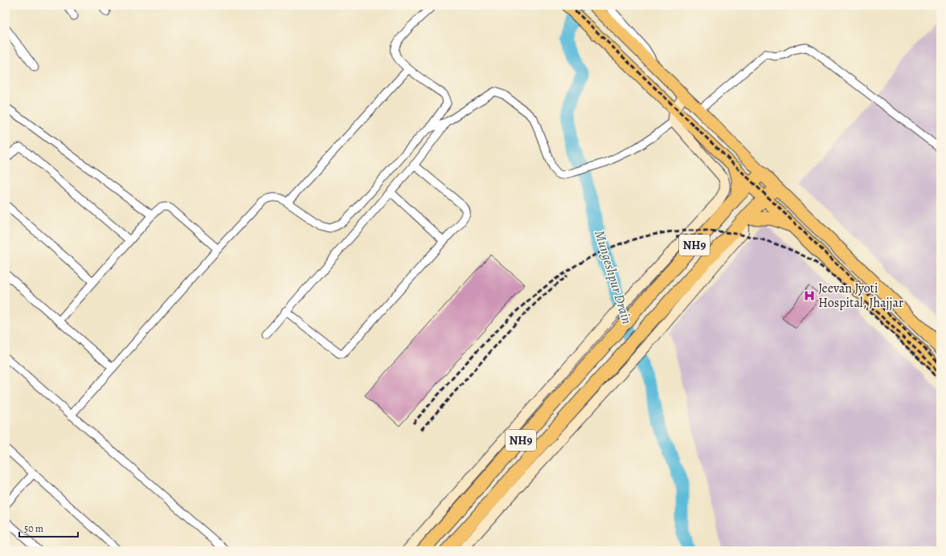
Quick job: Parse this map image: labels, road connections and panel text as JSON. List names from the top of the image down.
{
  "streets": {
    "highway": ["NH9"]
  },
  "water": ["Mungeshpur Drain"],
  "places": {
    "hospital": ["Jeevan Jyoti Hospital, Jhajjar"]
  },
  "scale_bar": "50 m"
}
